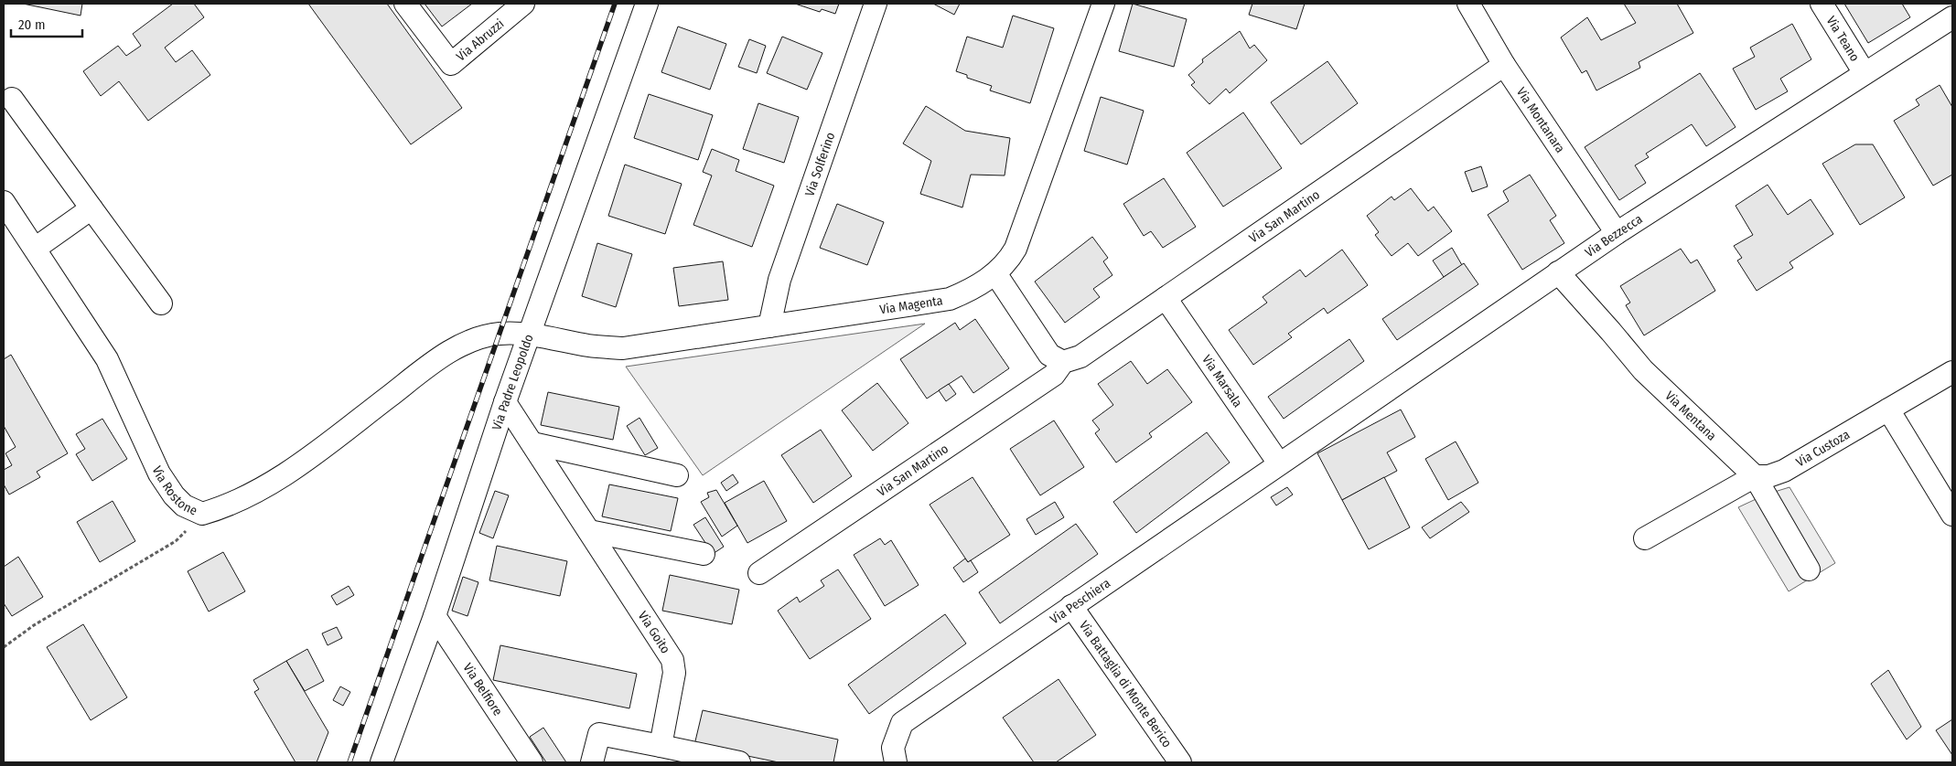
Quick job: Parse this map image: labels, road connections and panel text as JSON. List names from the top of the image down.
{
  "streets": {
    "street": [
      "Via Teano",
      "Via Abruzzi",
      "Via Montanara",
      "Via Solferino",
      "Via San Martino",
      "Via Bezzecca",
      "Via Magenta",
      "Via Marsala",
      "Via Padre Leopoldo",
      "Via Mentana",
      "Via Custoza",
      "Via Rostone",
      "Via Peschiera",
      "Via Goito",
      "Via Battaglia di Monte Berico",
      "Via Belfiore"
    ]
  },
  "crossings": [
    ["Via Teano", "Via Bezzecca"],
    ["Via Montanara", "Via San Martino"],
    ["Via Montanara", "Via Bezzecca"],
    ["Via Solferino", "Via Magenta"],
    ["Via San Martino", "Via Marsala"],
    ["Via Bezzecca", "Via Marsala"],
    ["Via Bezzecca", "Via Mentana"],
    ["Via Bezzecca", "Via Peschiera"],
    ["Via Magenta", "Via Padre Leopoldo"],
    ["Via Magenta", "Via Rostone"],
    ["Via Marsala", "Via Peschiera"],
    ["Via Padre Leopoldo", "Via Rostone"],
    ["Via Padre Leopoldo", "Via Goito"],
    ["Via Padre Leopoldo", "Via Belfiore"],
    ["Via Mentana", "Via Custoza"],
    ["Via Peschiera", "Via Battaglia di Monte Berico"]
  ],
  "scale_bar": "20 m"
}
